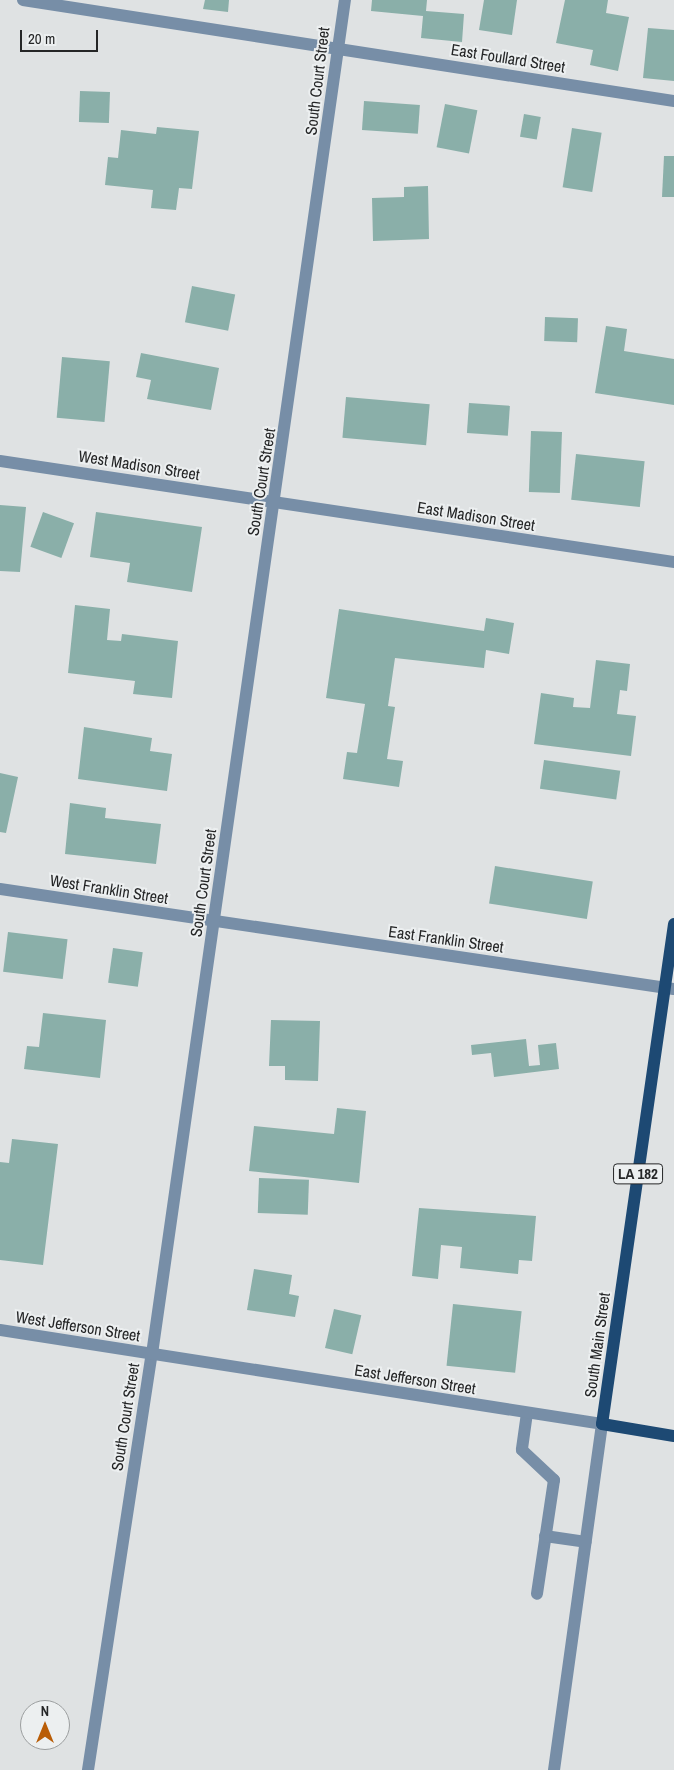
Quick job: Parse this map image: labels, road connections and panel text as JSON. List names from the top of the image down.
{
  "streets": {
    "main road": ["LA 182", "South Main Street", "East Jefferson Street"],
    "street": [
      "East Foullard Street",
      "South Court Street",
      "West Madison Street",
      "East Madison Street",
      "West Franklin Street",
      "East Franklin Street",
      "West Jefferson Street"
    ]
  },
  "crossings": [
    ["East Foullard Street", "South Court Street"],
    ["South Court Street", "West Madison Street"],
    ["South Court Street", "East Madison Street"],
    ["South Court Street", "West Franklin Street"],
    ["South Court Street", "East Franklin Street"],
    ["South Court Street", "West Jefferson Street"],
    ["South Court Street", "East Jefferson Street"],
    ["West Madison Street", "East Madison Street"],
    ["West Franklin Street", "East Franklin Street"],
    ["East Franklin Street", "South Main Street"],
    ["West Jefferson Street", "East Jefferson Street"],
    ["South Main Street", "East Jefferson Street"]
  ],
  "scale_bar": "20 m",
  "north": "top"
}
